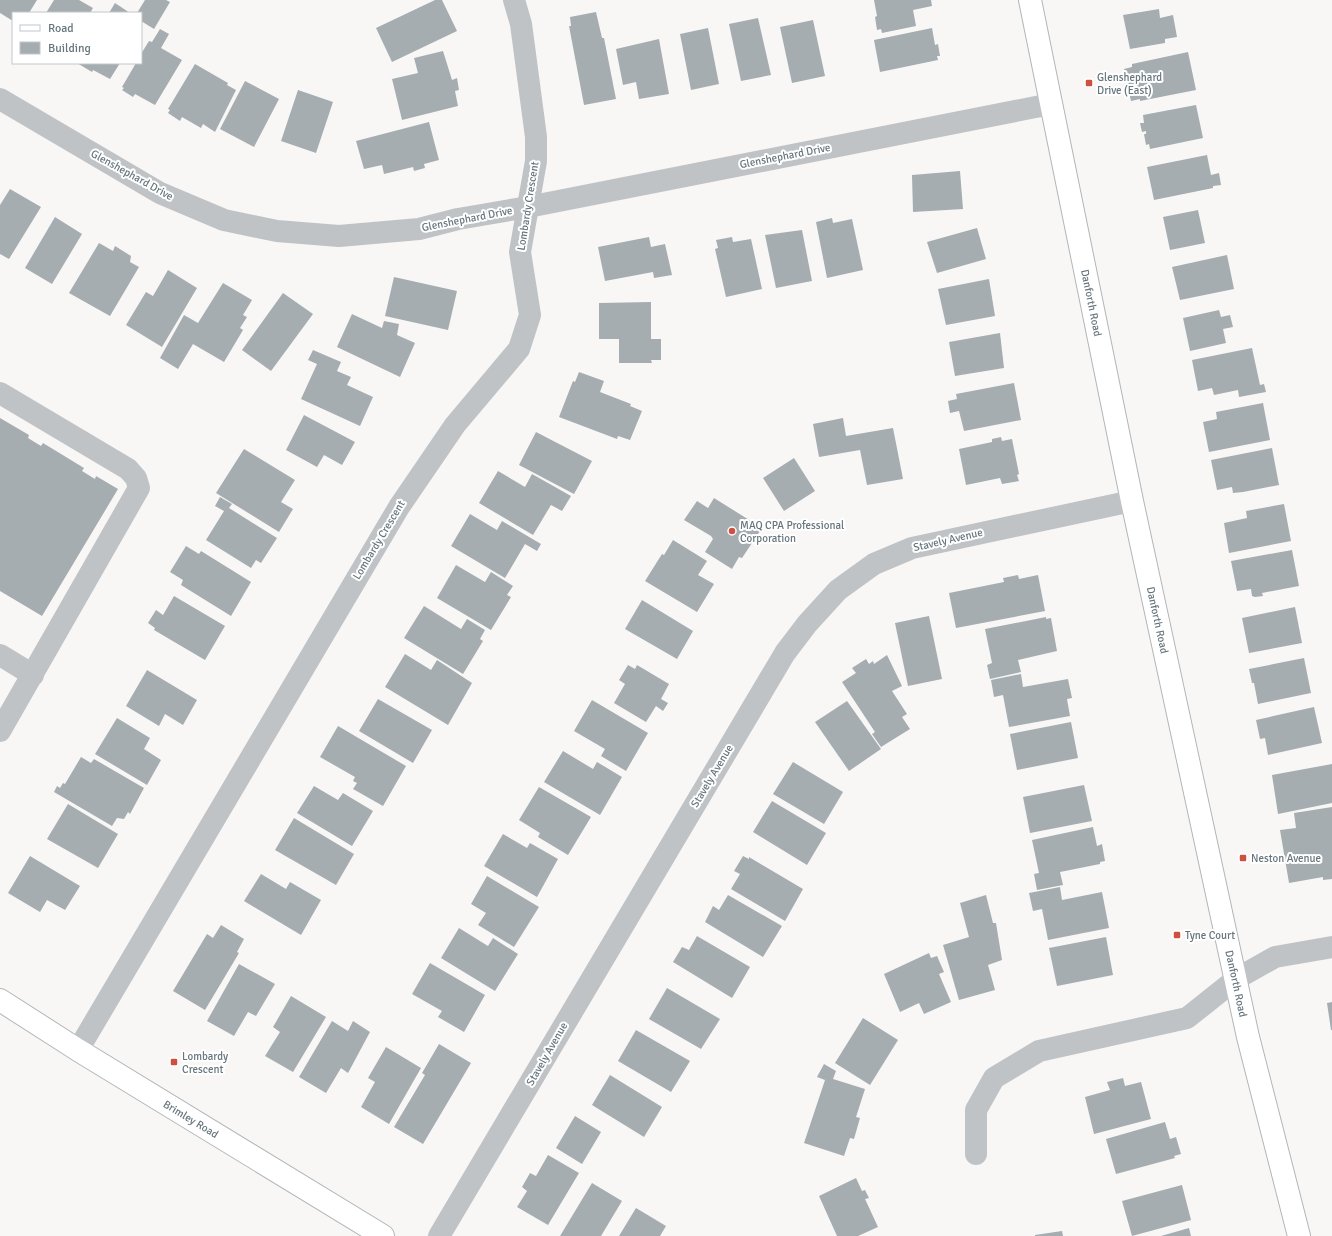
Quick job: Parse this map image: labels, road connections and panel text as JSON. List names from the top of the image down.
{
  "streets": {
    "main road": ["Danforth Road", "Brimley Road"],
    "street": ["Glenshephard Drive", "Lombardy Crescent", "Stavely Avenue"]
  },
  "crossings": [
    ["Glenshephard Drive", "Lombardy Crescent"],
    ["Glenshephard Drive", "Danforth Road"],
    ["Lombardy Crescent", "Brimley Road"],
    ["Danforth Road", "Stavely Avenue"]
  ],
  "places": {
    "transit": [
      "Glenshephard Drive (East)",
      "Neston Avenue",
      "Tyne Court",
      "Lombardy Crescent"
    ],
    "other": ["MAQ CPA Professional Corporation"]
  },
  "legend": ["Road", "Building"]
}
